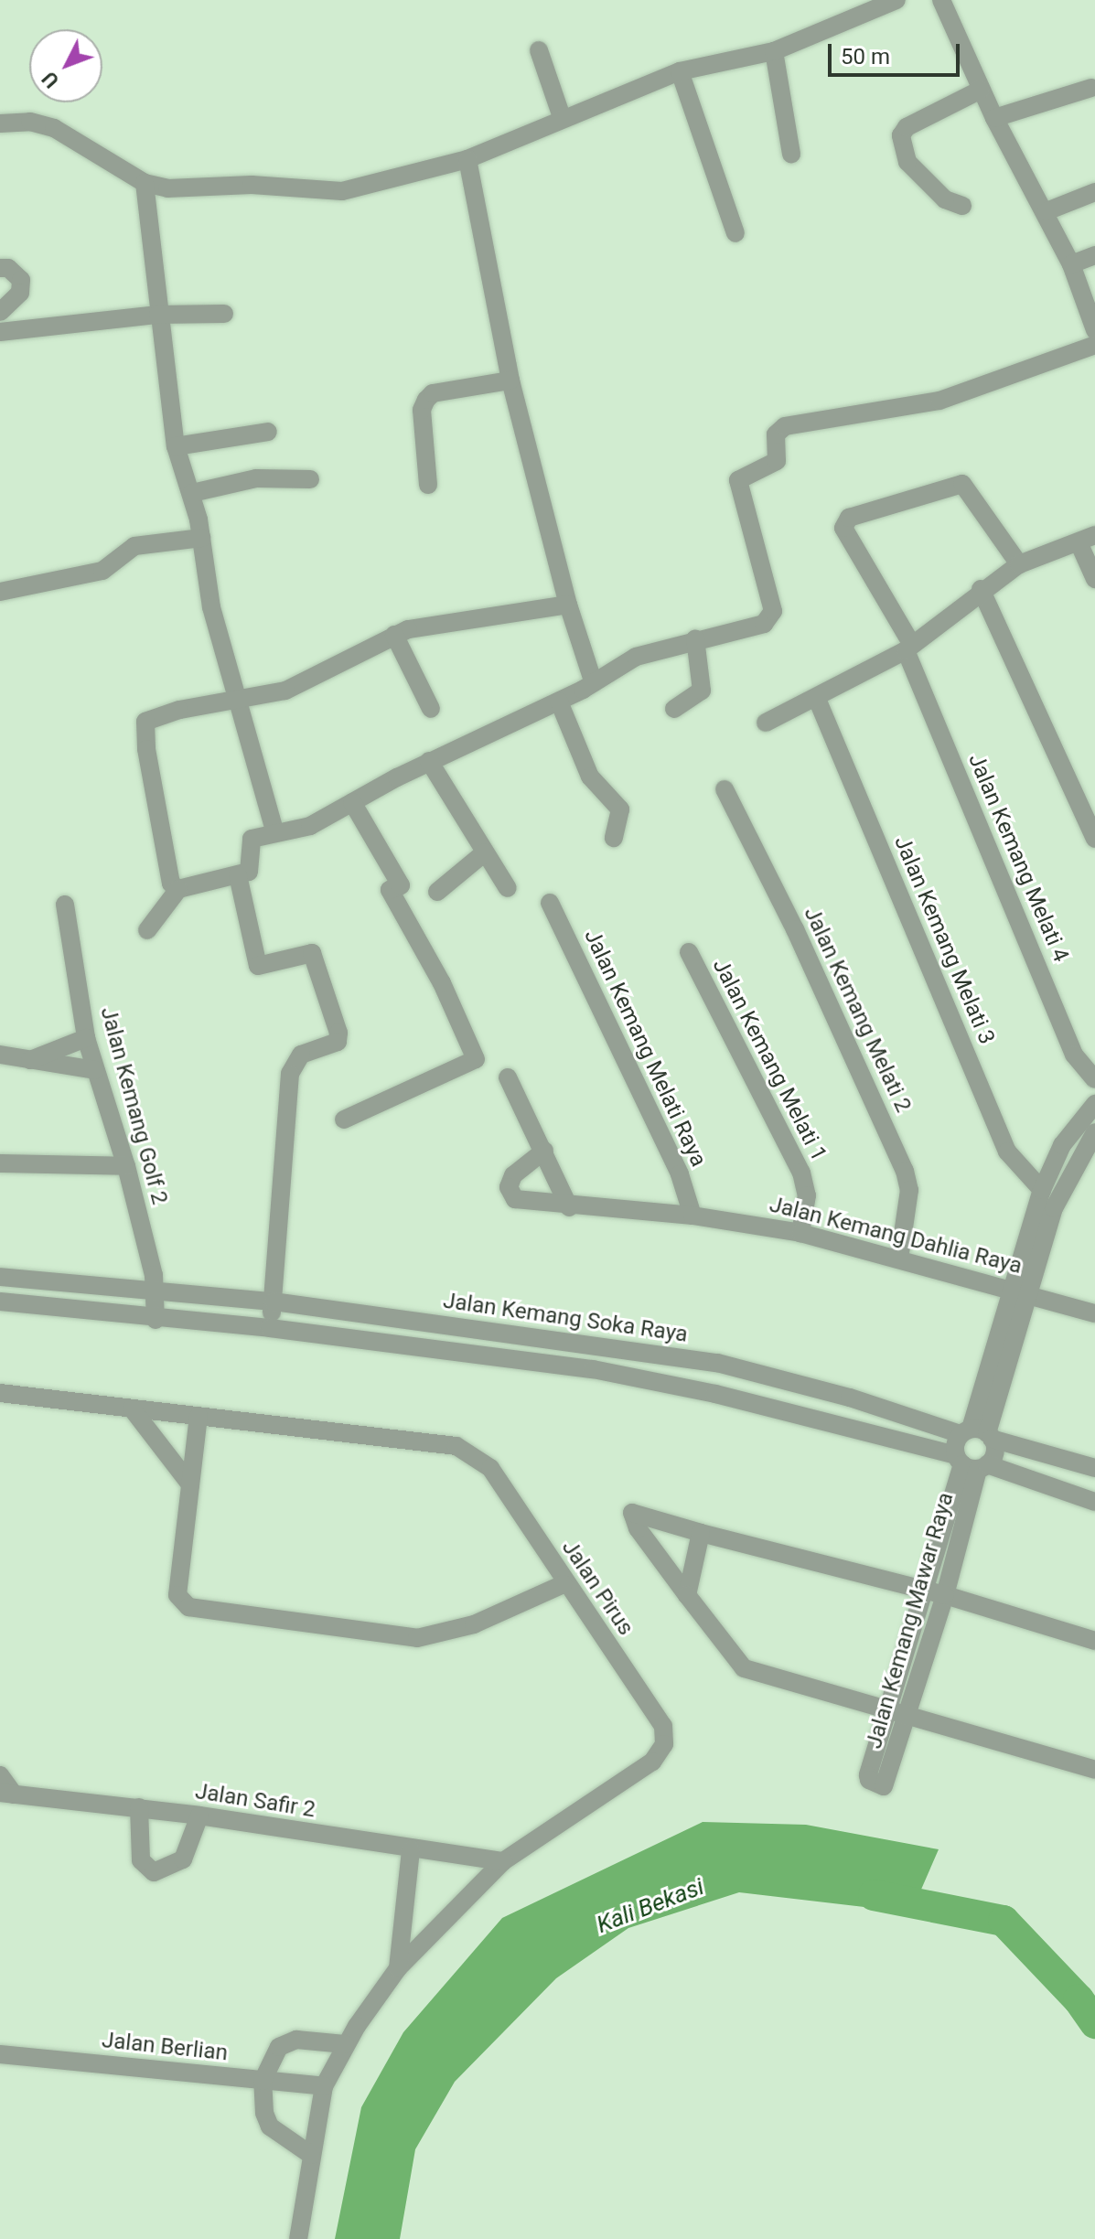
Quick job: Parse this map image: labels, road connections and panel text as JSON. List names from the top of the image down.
{
  "streets": {
    "street": [
      "Jalan Kemang Melati 4",
      "Jalan Kemang Melati 3",
      "Jalan Kemang Melati 2",
      "Jalan Kemang Melati Raya",
      "Jalan Kemang Melati 1",
      "Jalan Kemang Golf 2",
      "Jalan Kemang Dahlia Raya",
      "Jalan Kemang Soka Raya",
      "Jalan Pirus",
      "Jalan Kemang Mawar Raya",
      "Jalan Safir 2",
      "Jalan Berlian"
    ]
  },
  "crossings": [
    ["Jalan Kemang Melati 2", "Jalan Kemang Dahlia Raya"],
    ["Jalan Kemang Melati Raya", "Jalan Kemang Dahlia Raya"],
    ["Jalan Kemang Melati 1", "Jalan Kemang Dahlia Raya"],
    ["Jalan Kemang Golf 2", "Jalan Kemang Soka Raya"],
    ["Jalan Pirus", "Jalan Safir 2"],
    ["Jalan Pirus", "Jalan Berlian"]
  ],
  "water": ["Kali Bekasi"],
  "scale_bar": "50 m",
  "north": "bottom left"
}
